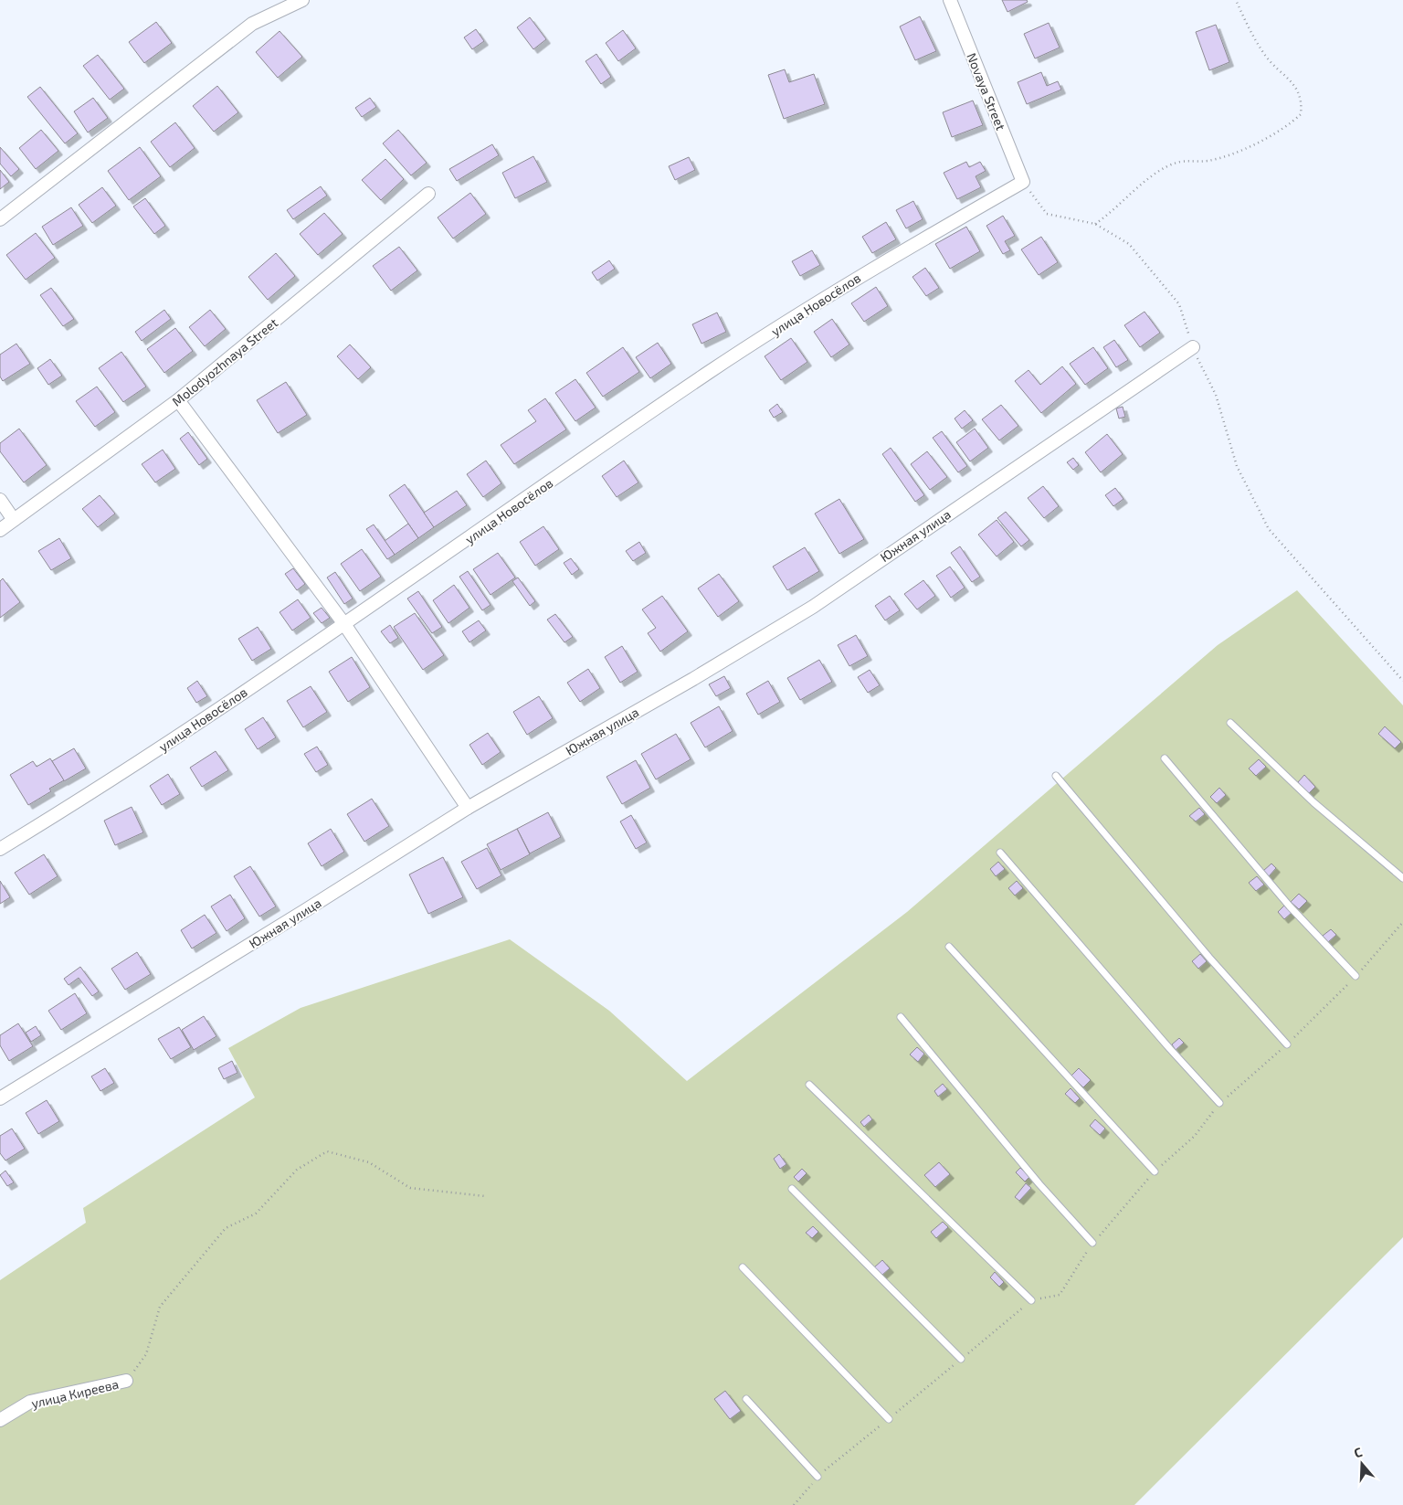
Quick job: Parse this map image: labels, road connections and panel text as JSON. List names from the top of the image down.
{
  "streets": {
    "street": [
      "Novaya Street",
      "улица Новосёлов",
      "Molodyozhnaya Street",
      "Южная улица",
      "улица Киреева"
    ]
  },
  "crossings": [
    ["Novaya Street", "улица Новосёлов"]
  ],
  "north": "top"
}
